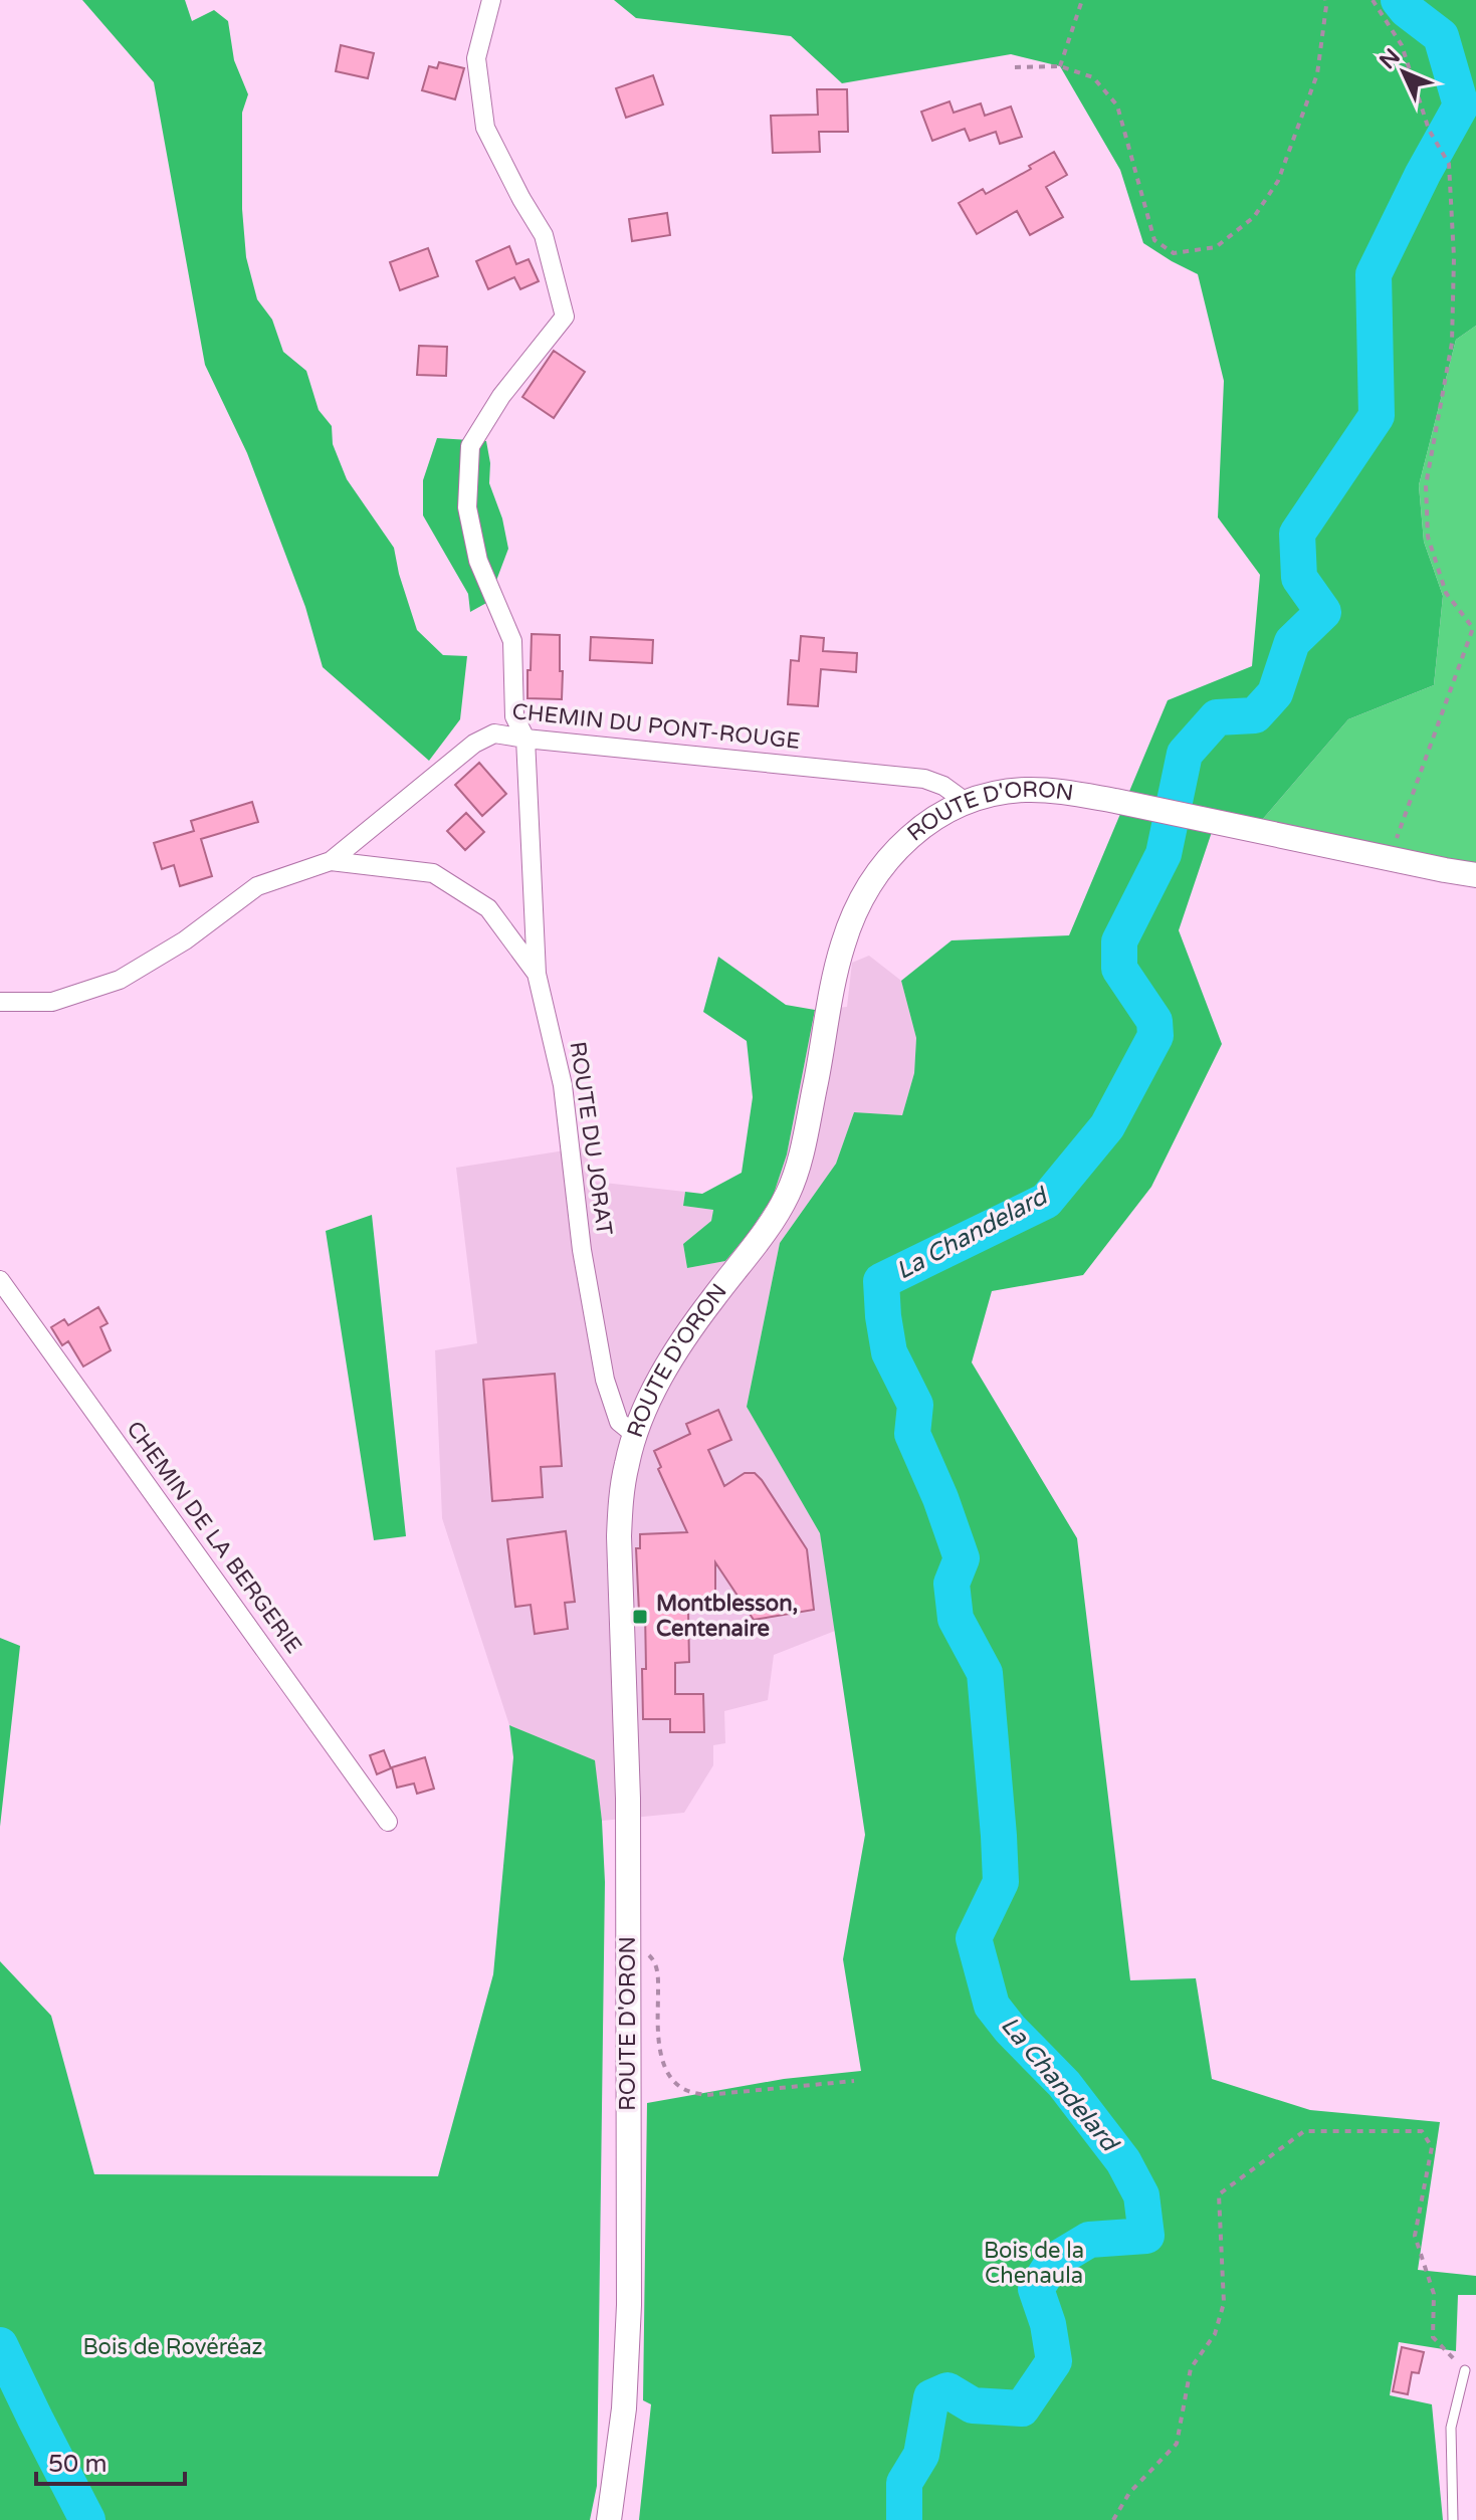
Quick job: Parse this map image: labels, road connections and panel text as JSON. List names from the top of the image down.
{
  "streets": {
    "main road": ["ROUTE D'ORON"],
    "street": ["CHEMIN DU PONT-ROUGE", "ROUTE DU JORAT", "CHEMIN DE LA BERGERIE"]
  },
  "crossings": [
    ["CHEMIN DU PONT-ROUGE", "ROUTE D'ORON"],
    ["CHEMIN DU PONT-ROUGE", "ROUTE DU JORAT"],
    ["ROUTE D'ORON", "ROUTE DU JORAT"]
  ],
  "water": ["La Chandelard"],
  "parks": ["Bois de la Chenaula", "Bois de Rovéréaz"],
  "places": {
    "transit": ["Montblesson, Centenaire"]
  },
  "scale_bar": "50 m",
  "north": "top left"
}
